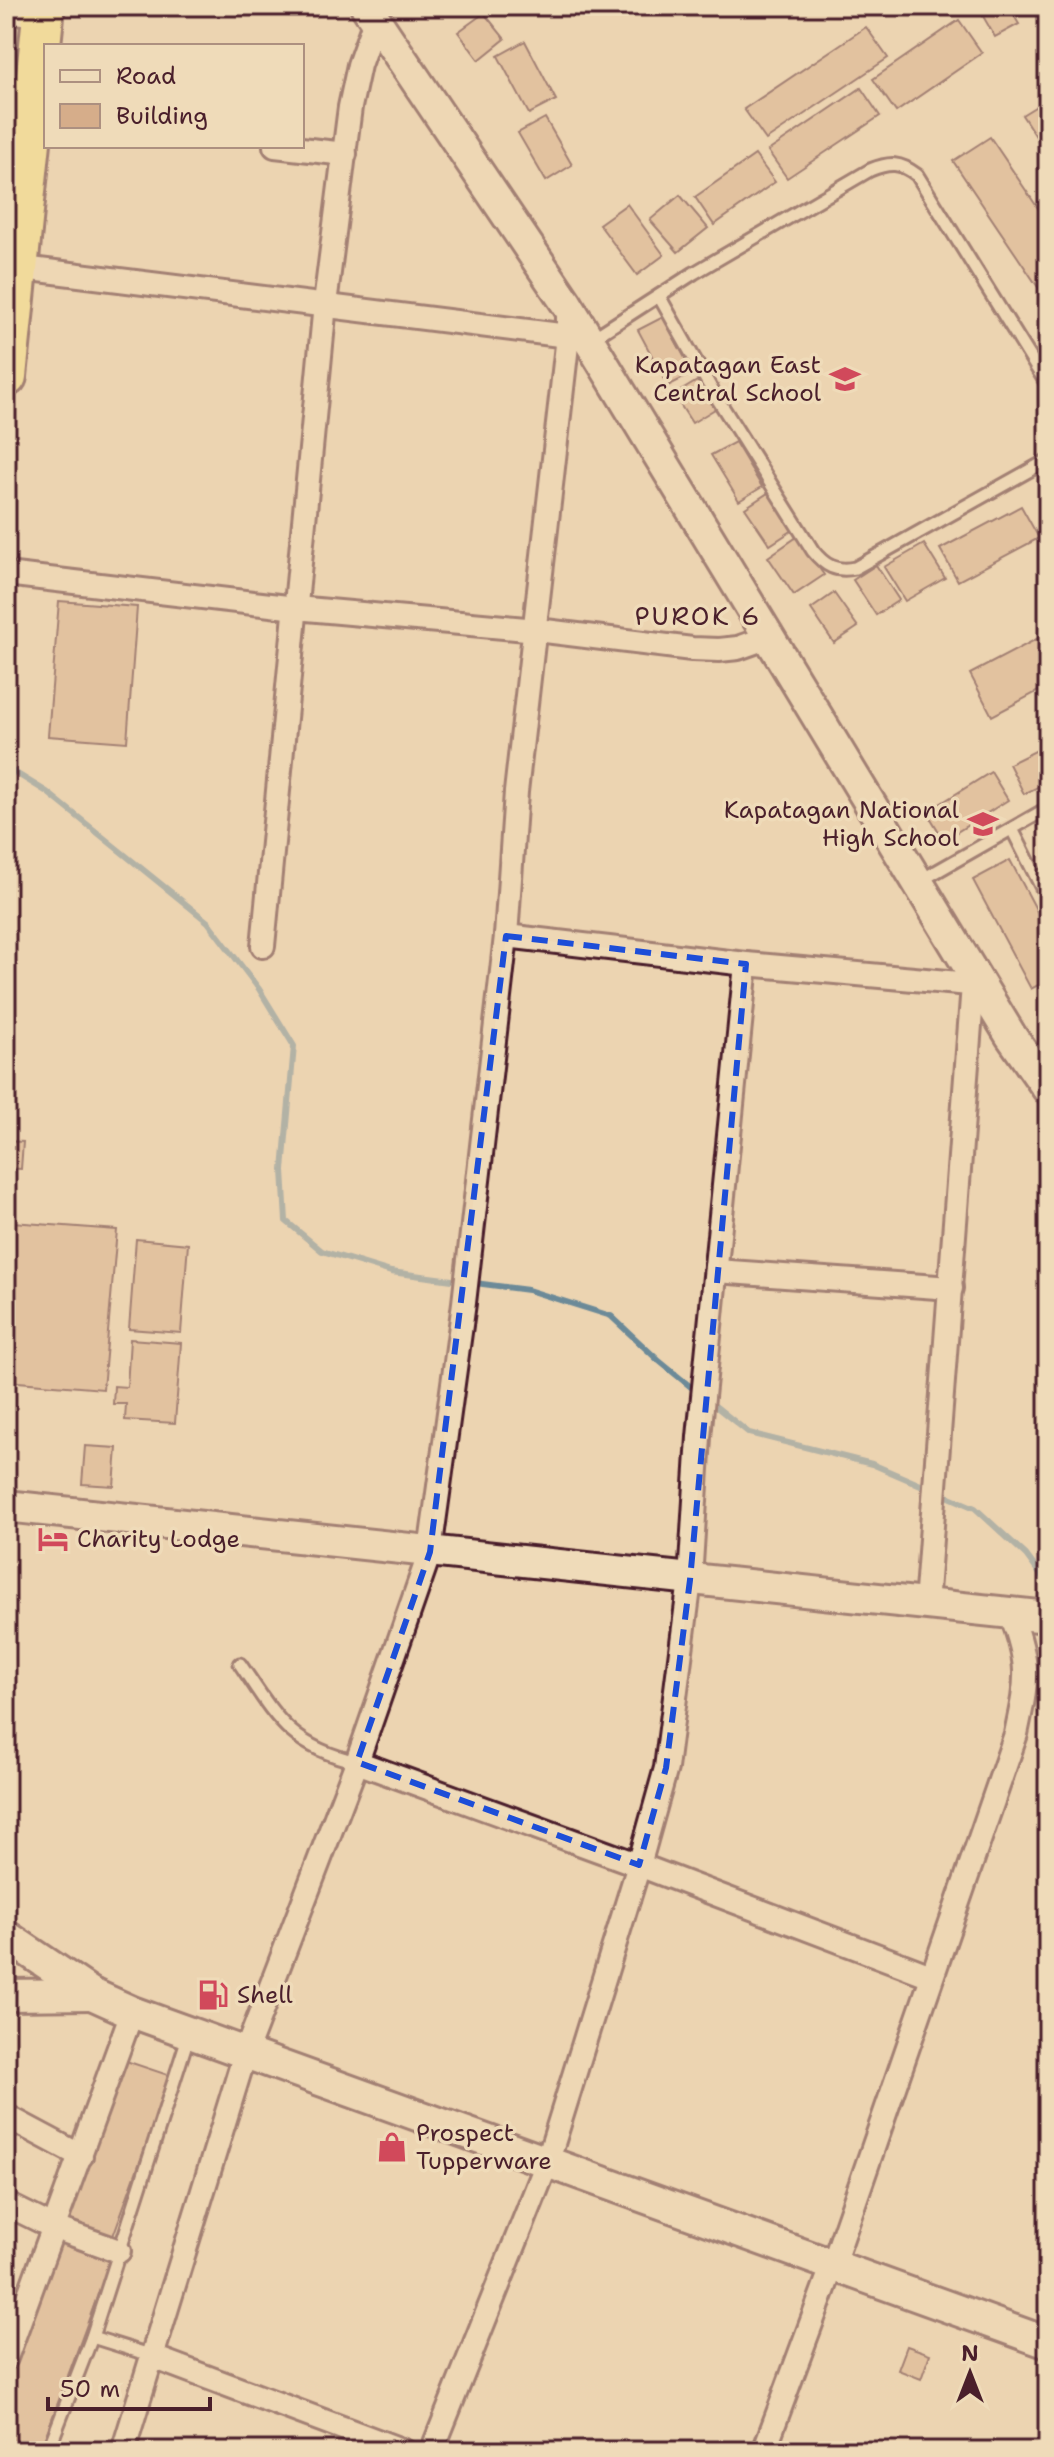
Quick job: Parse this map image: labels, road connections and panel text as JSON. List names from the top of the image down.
{
  "districts": ["PUROK 6"],
  "places": {
    "school or university": ["Kapatagan East Central School", "Kapatagan National High School"],
    "hotel": ["Charity Lodge"],
    "fuel station": ["Shell"],
    "shop": ["Prospect Tupperware"]
  },
  "legend": ["Road", "Building"],
  "scale_bar": "50 m",
  "north": "top"
}
